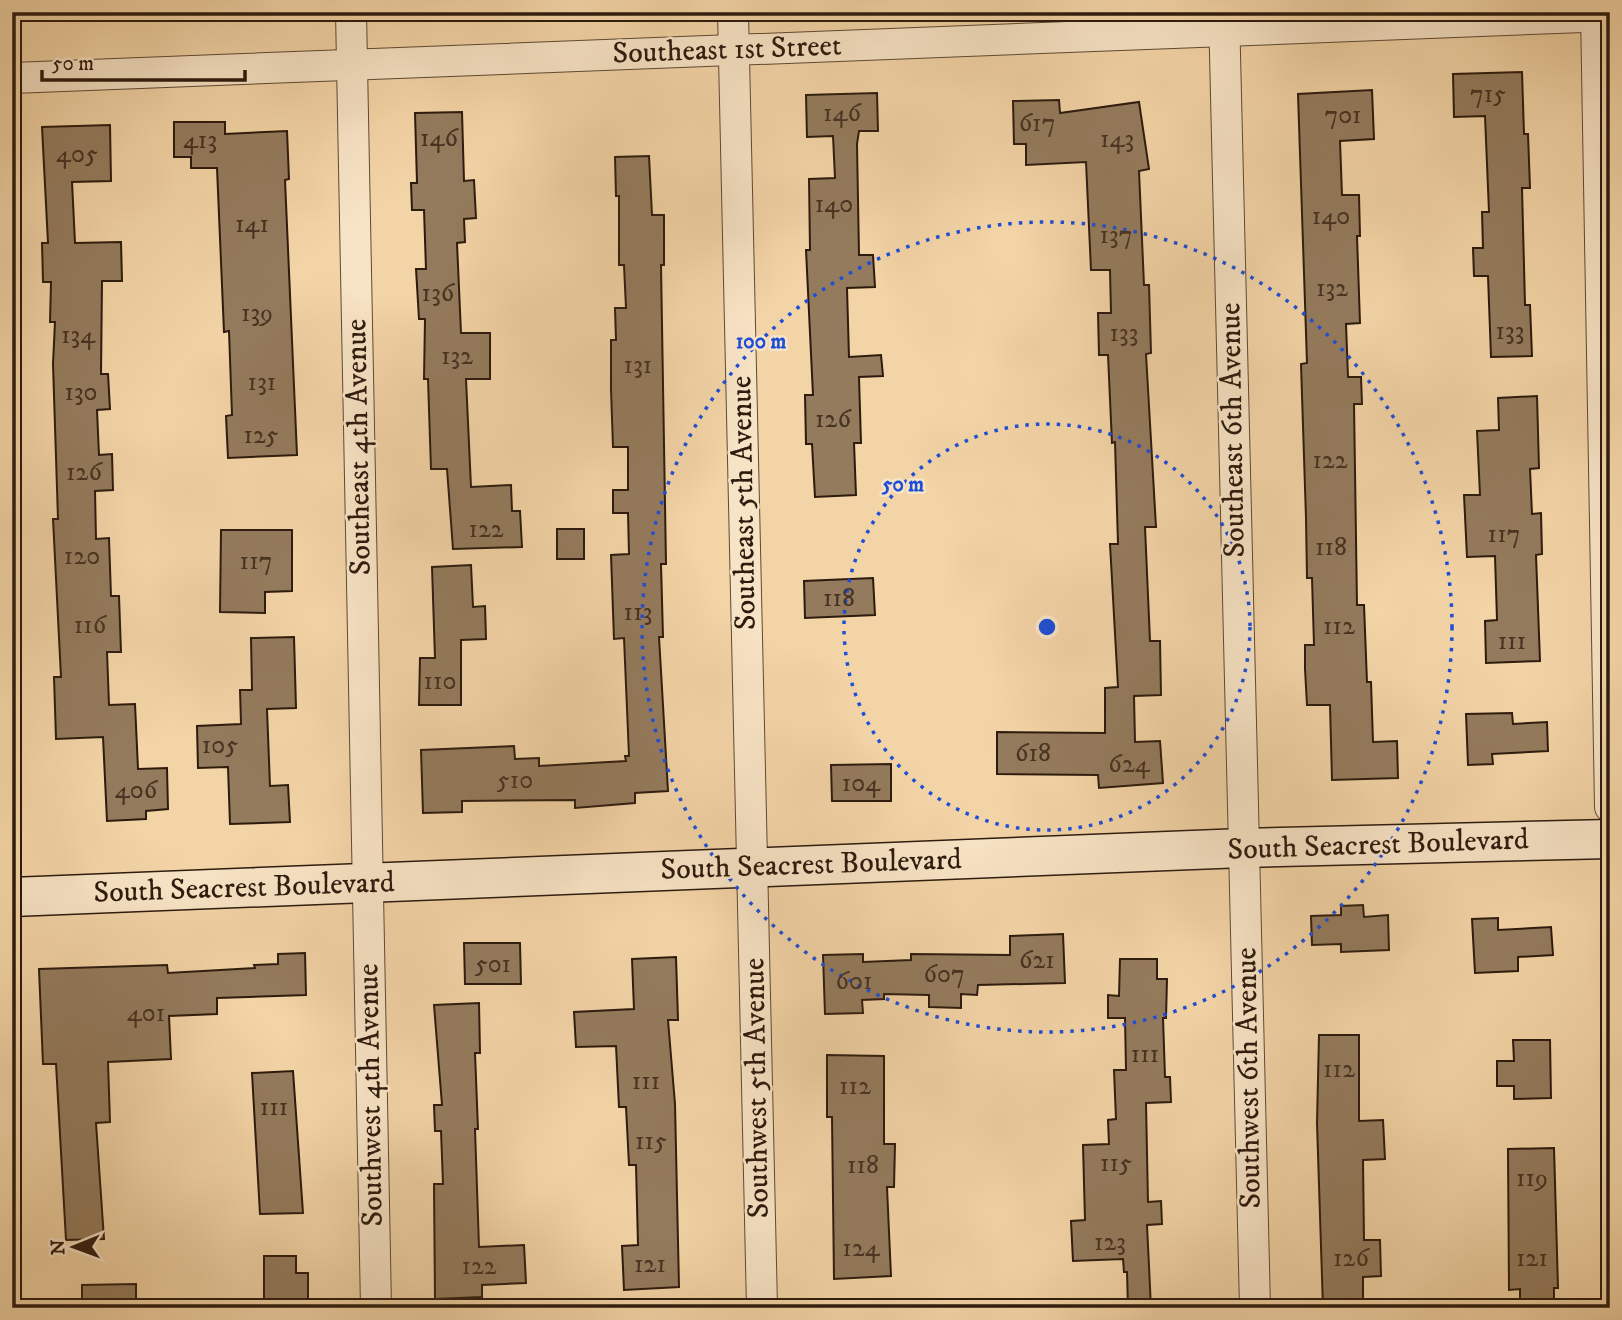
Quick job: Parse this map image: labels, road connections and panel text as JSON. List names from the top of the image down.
{
  "streets": {
    "street": [
      "Southeast 1st Street",
      "Southeast 6th Avenue",
      "Southeast 4th Avenue",
      "Southeast 5th Avenue",
      "South Seacrest Boulevard",
      "Southwest 6th Avenue",
      "Southwest 5th Avenue",
      "Southwest 4th Avenue"
    ]
  },
  "crossings": [
    ["Southeast 1st Street", "Southeast 6th Avenue"],
    ["Southeast 1st Street", "Southeast 4th Avenue"],
    ["Southeast 1st Street", "Southeast 5th Avenue"],
    ["Southeast 6th Avenue", "South Seacrest Boulevard"],
    ["Southeast 6th Avenue", "Southwest 6th Avenue"],
    ["Southeast 4th Avenue", "South Seacrest Boulevard"],
    ["Southeast 4th Avenue", "Southwest 4th Avenue"],
    ["Southeast 5th Avenue", "South Seacrest Boulevard"],
    ["Southeast 5th Avenue", "Southwest 5th Avenue"],
    ["South Seacrest Boulevard", "Southwest 6th Avenue"],
    ["South Seacrest Boulevard", "Southwest 5th Avenue"],
    ["South Seacrest Boulevard", "Southwest 4th Avenue"]
  ],
  "house_numbers": [
    "715",
    "146",
    "701",
    "617",
    "146",
    "143",
    "413",
    "405",
    "140",
    "140",
    "141",
    "137",
    "132",
    "136",
    "139",
    "133",
    "133",
    "134",
    "132",
    "131",
    "131",
    "130",
    "126",
    "125",
    "122",
    "126",
    "122",
    "117",
    "118",
    "120",
    "117",
    "118",
    "113",
    "116",
    "112",
    "111",
    "110",
    "105",
    "618",
    "624",
    "510",
    "104",
    "406",
    "621",
    "501",
    "607",
    "601",
    "401",
    "111",
    "112",
    "111",
    "112",
    "111",
    "115",
    "115",
    "118",
    "119",
    "123",
    "124",
    "126",
    "121",
    "121",
    "122"
  ],
  "scale_bar": "50 m",
  "north": "left",
  "rings": ["100 m", "50 m"]
}
